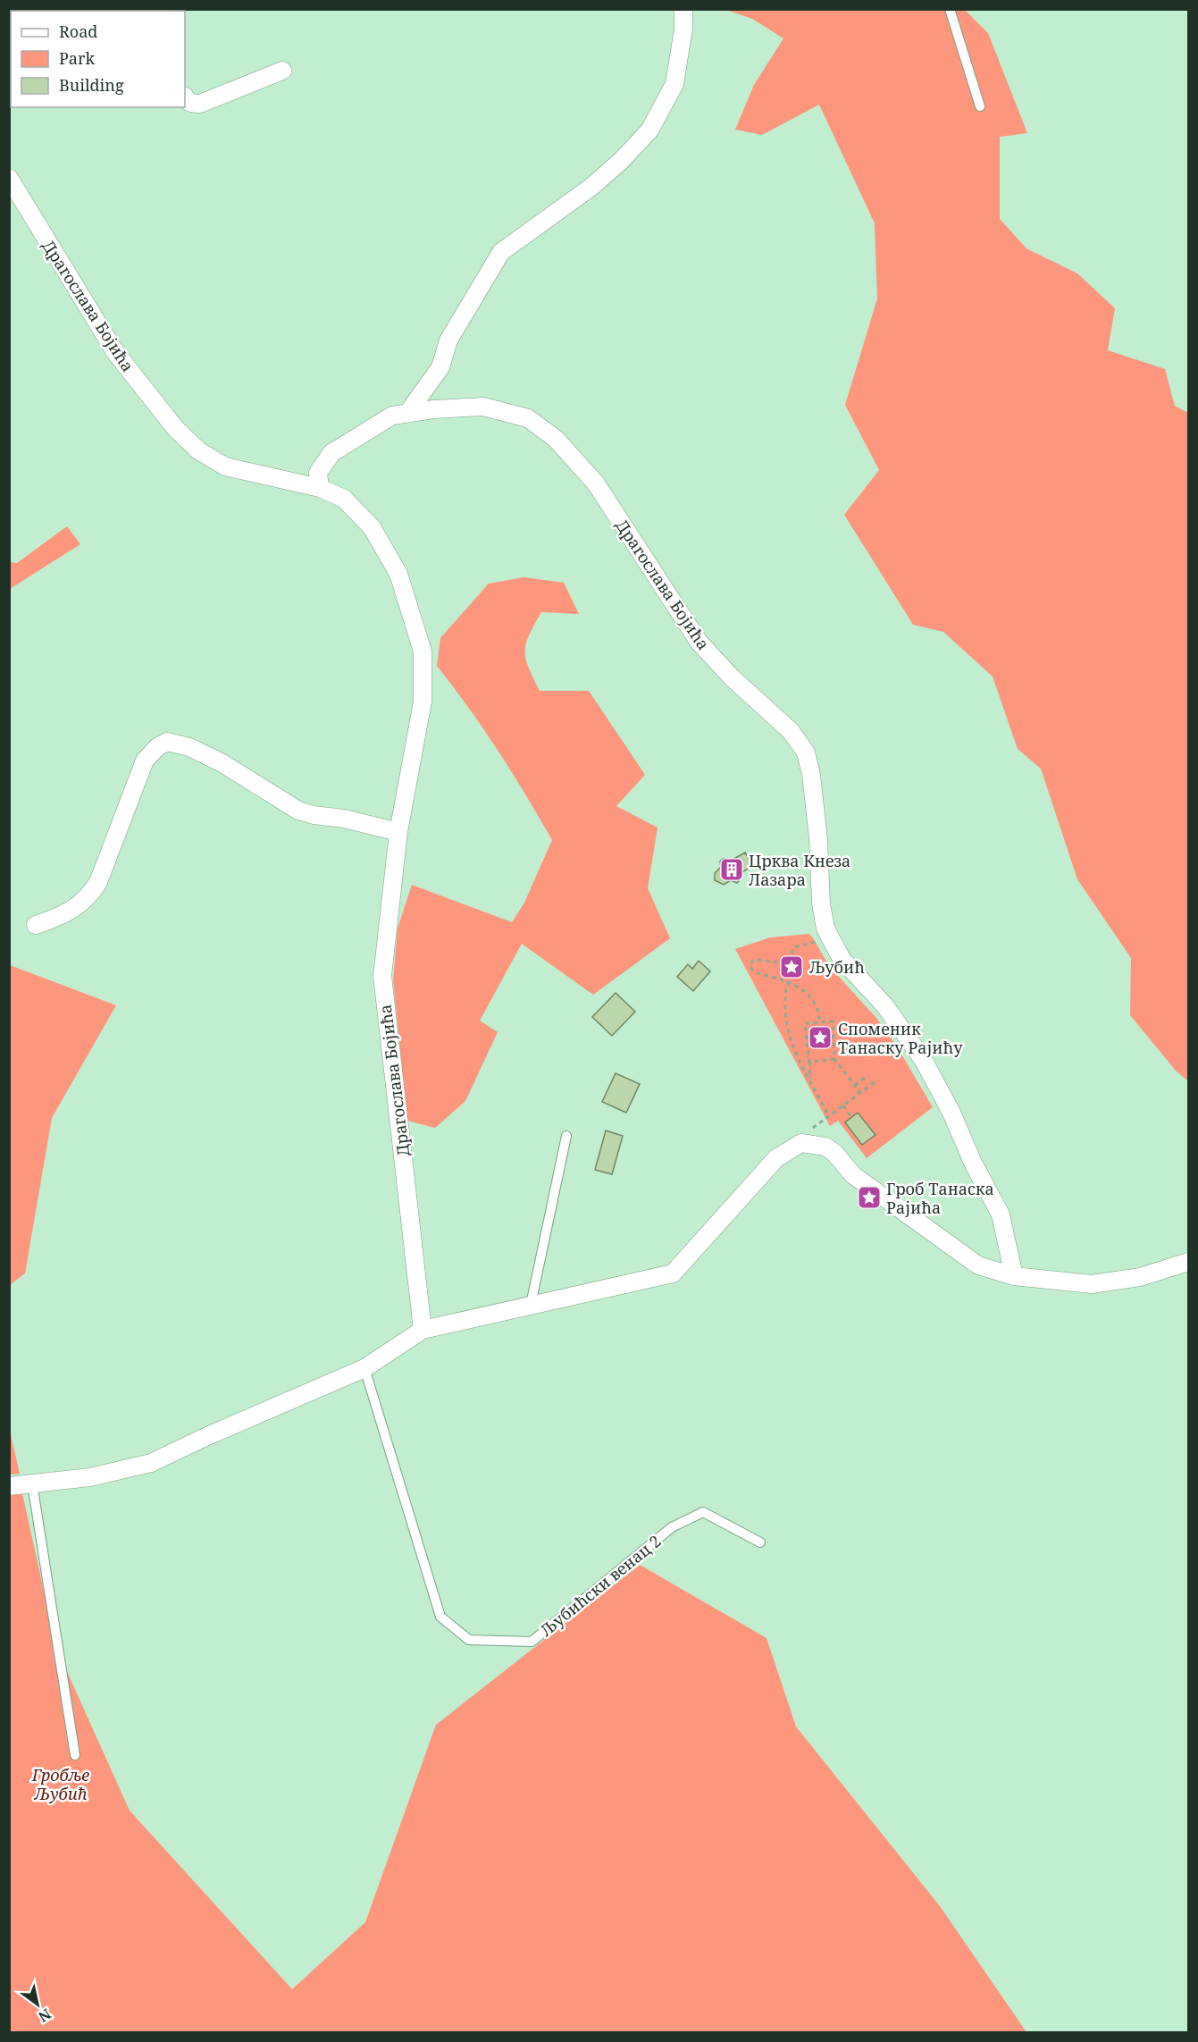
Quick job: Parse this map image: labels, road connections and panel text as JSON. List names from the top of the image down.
{
  "streets": {
    "street": ["Драгослава Бојића"],
    "lane": ["Љубићски венац 2"]
  },
  "parks": ["Гробље Љубић"],
  "places": {
    "building": ["Црква Кнеза Лазара"],
    "place": ["Љубић", "Споменик Танаску Рајићу", "Гроб Танаска Рајића"]
  },
  "legend": ["Road", "Park", "Building"],
  "north": "bottom right"
}
